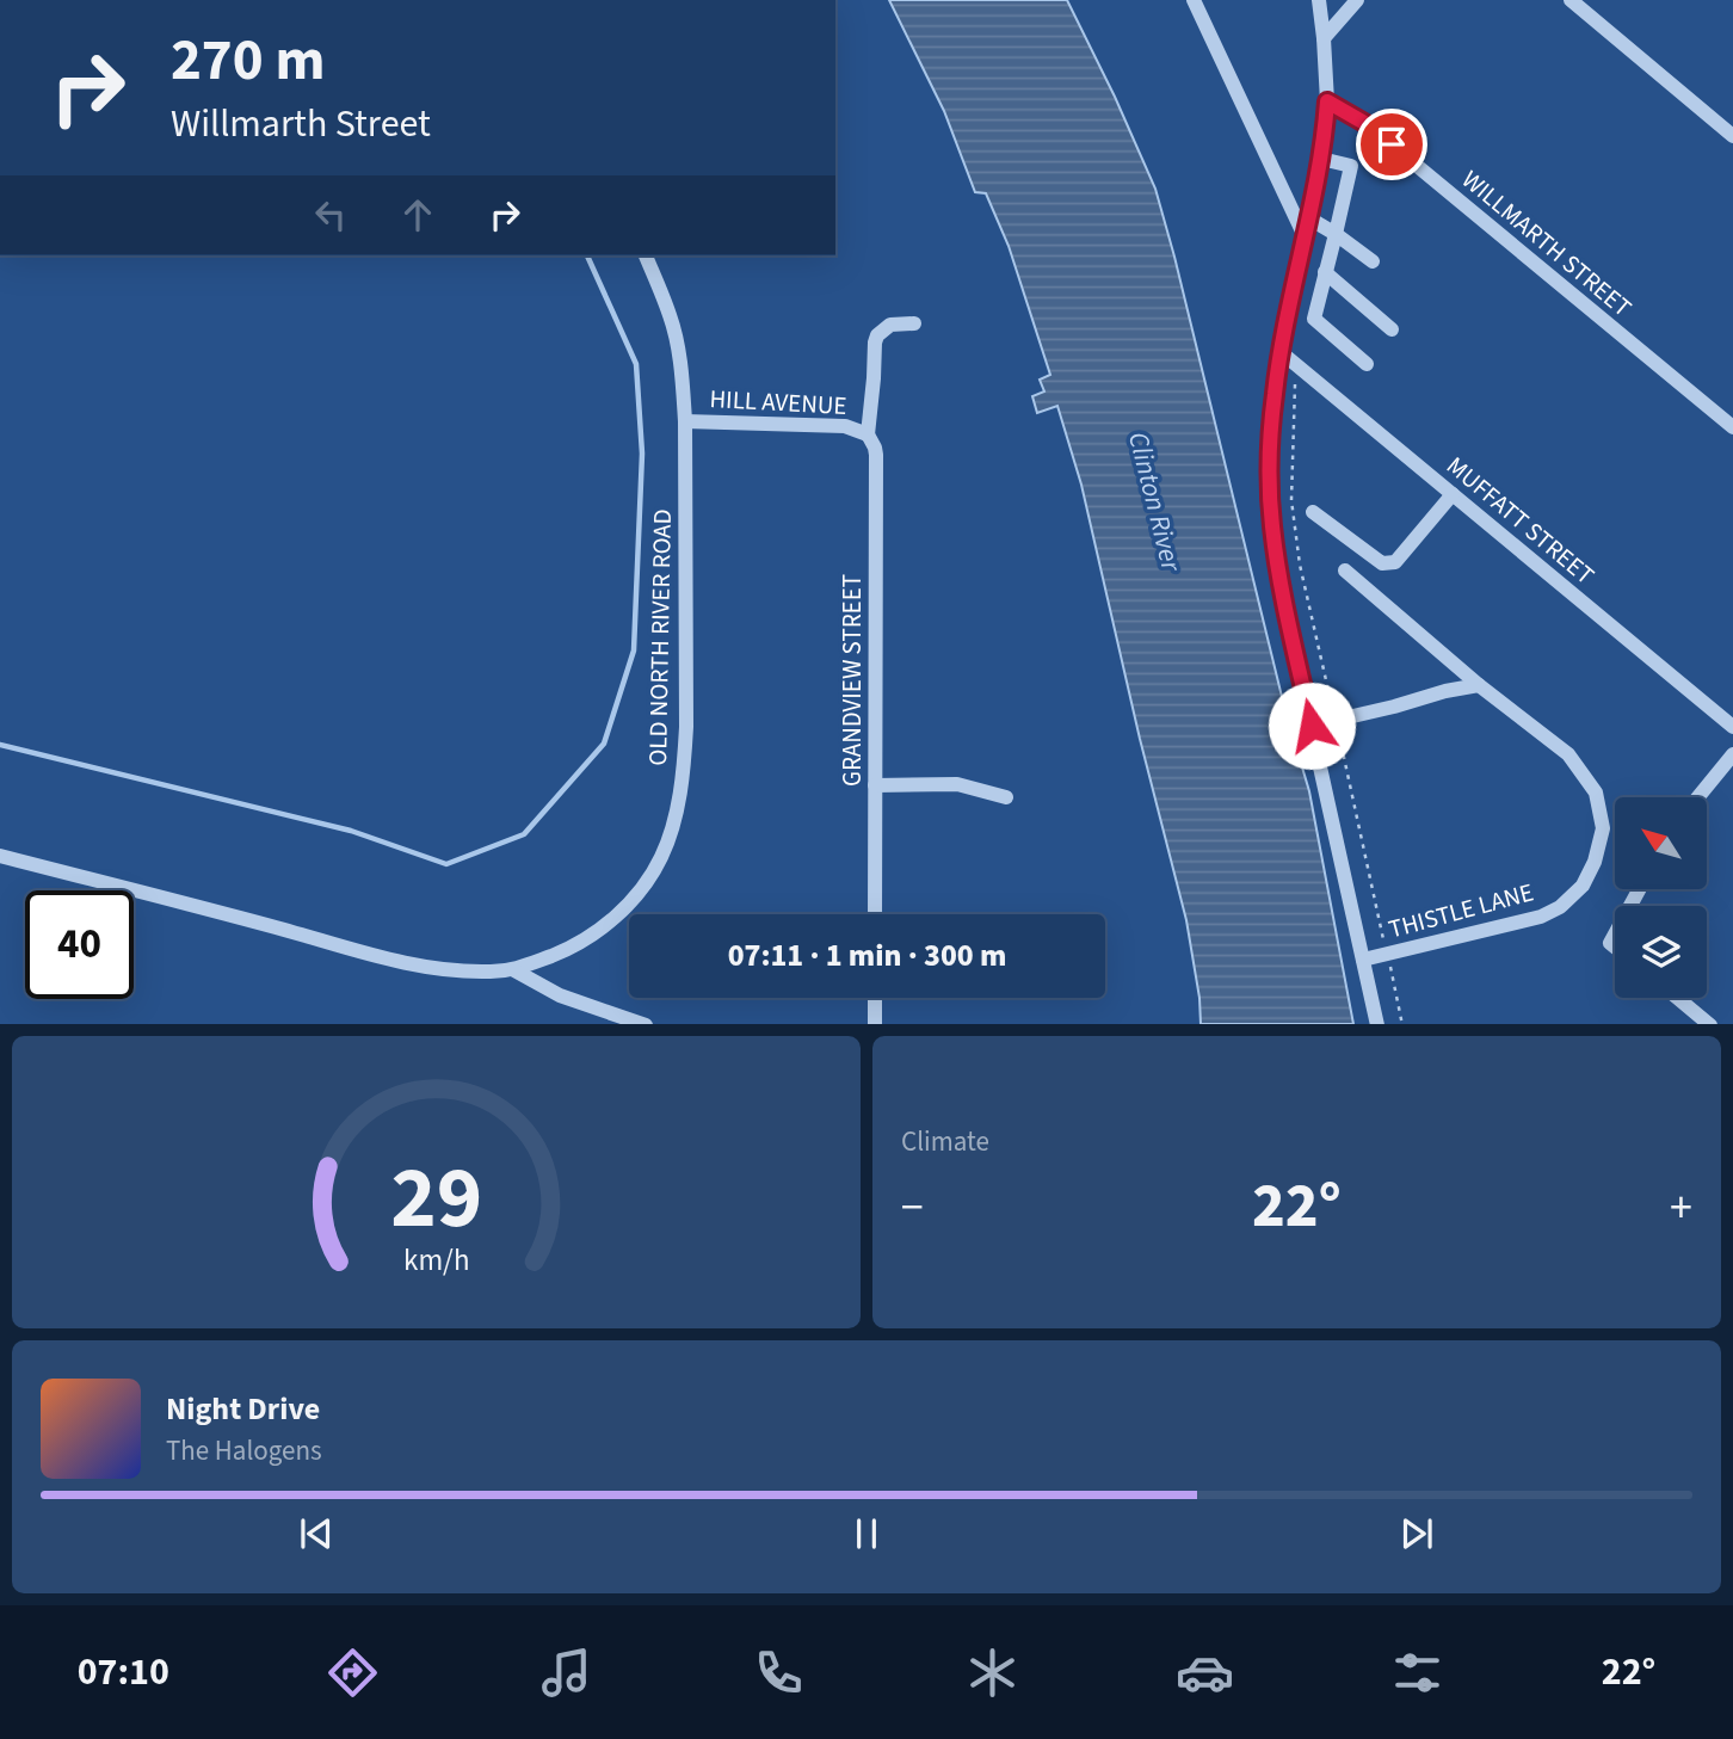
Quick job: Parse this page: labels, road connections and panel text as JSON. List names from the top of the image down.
{
  "streets": {
    "street": [
      "WILLMARTH STREET",
      "HILL AVENUE",
      "MUFFATT STREET",
      "OLD NORTH RIVER ROAD",
      "GRANDVIEW STREET",
      "THISTLE LANE"
    ]
  },
  "crossings": [
    ["HILL AVENUE", "OLD NORTH RIVER ROAD"],
    ["HILL AVENUE", "GRANDVIEW STREET"]
  ],
  "water": ["Clinton River"],
  "north": "top left",
  "page": {
    "turn": ["270 m", "Willmarth Street"],
    "limit": "40",
    "trip": "07:11 · 1 min · 300 m",
    "tile": "Climate",
    "heat": ["−", "22°", "+"],
    "song": ["Night Drive", "The Halogens"],
    "tabs": ["07:10", "22°"],
    "gauge": ["29", "km/h"]
  }
}
